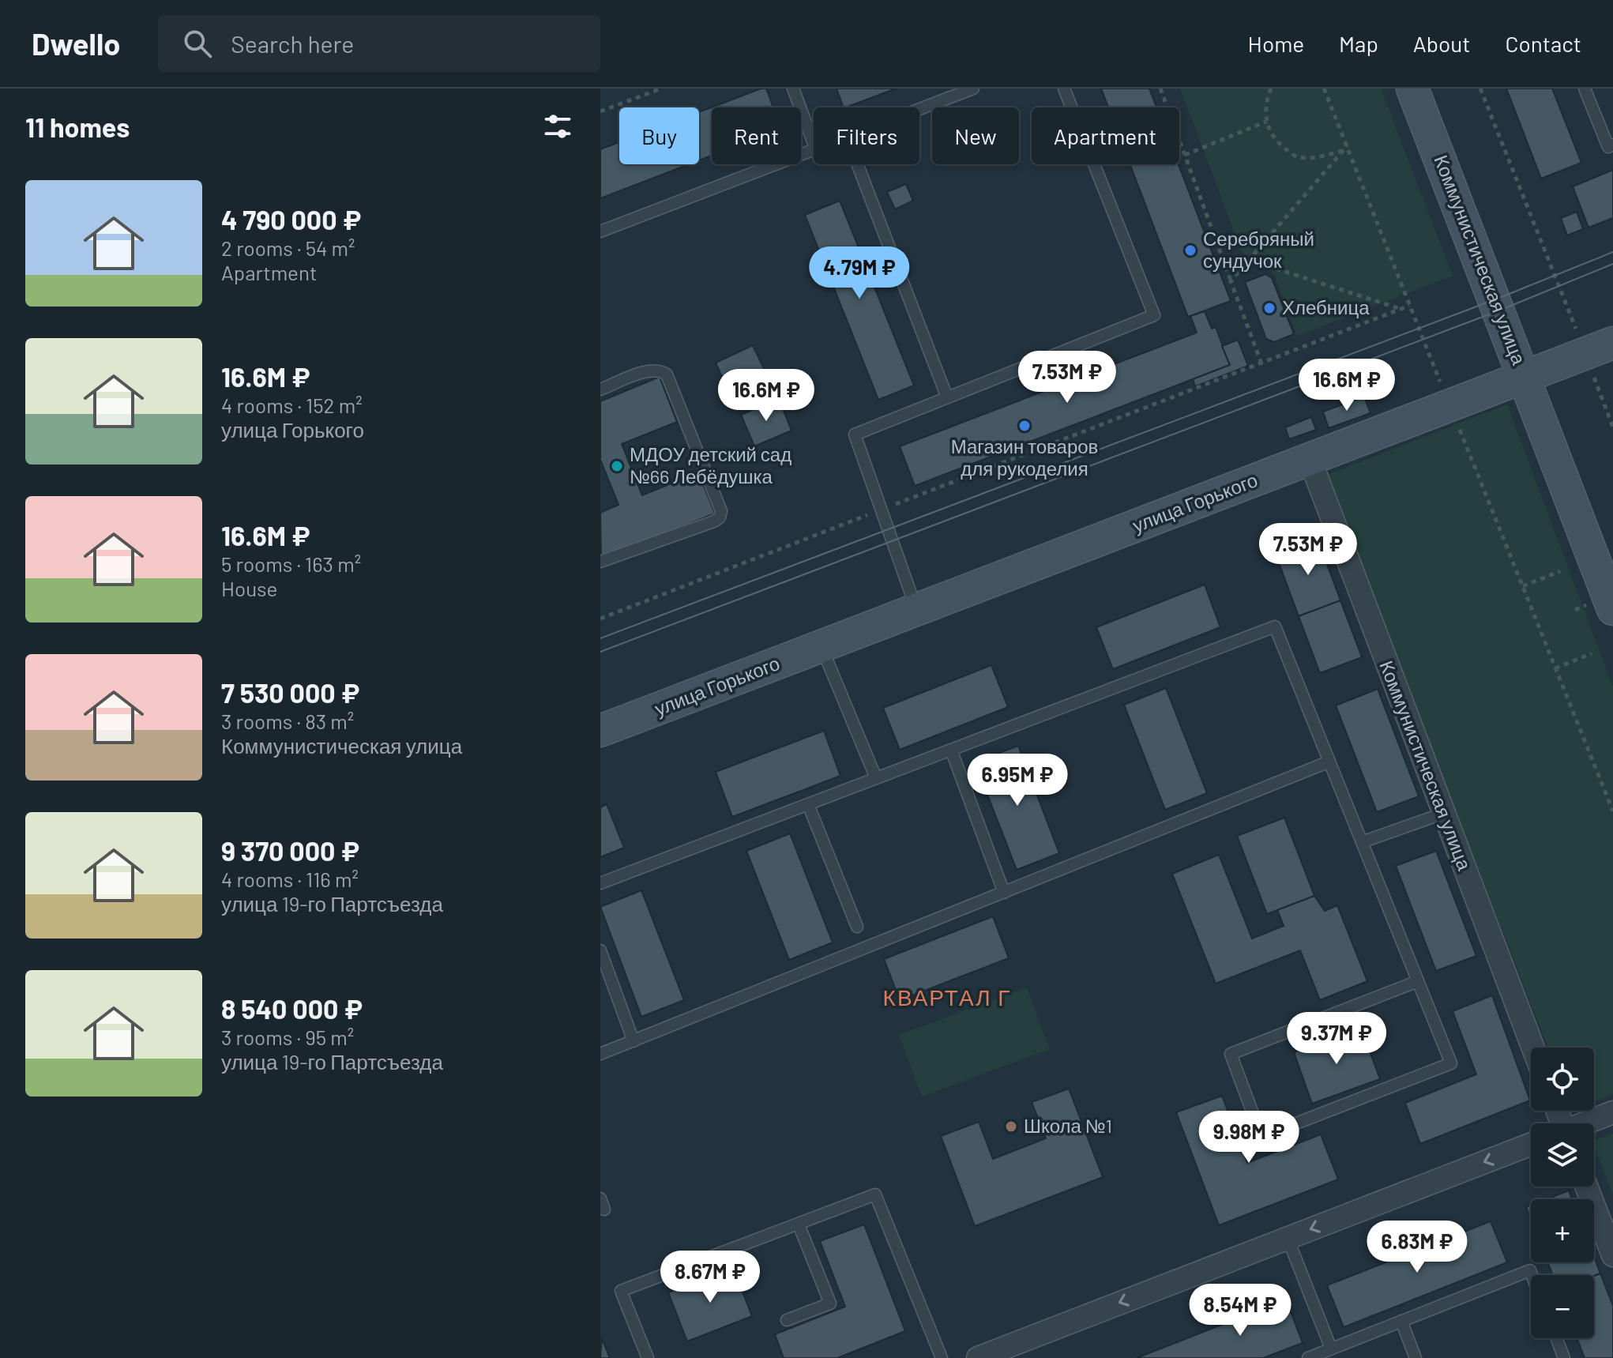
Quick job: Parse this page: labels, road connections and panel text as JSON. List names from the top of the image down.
{
  "streets": {
    "street": ["Коммунистическая улица", "улица Горького"]
  },
  "crossings": [
    ["Коммунистическая улица", "улица Горького"]
  ],
  "districts": ["КВАРТАЛ Г"],
  "places": [
    "Серебряный сундучок",
    "Хлебница",
    "Магазин товаров для рукоделия",
    "МДОУ детский сад №66 Лебёдушка",
    "Школа №1"
  ],
  "page": {
    "header": "Dwello",
    "search": "Search here",
    "nav": [
      "Home",
      "Map",
      "About",
      "Contact"
    ],
    "heading": "11 homes",
    "chip": [
      "Buy",
      "Rent",
      "Filters",
      "New",
      "Apartment"
    ],
    "list": [
      {
        "name": "4 790 000 ₽",
        "note": "2 rooms · 54 m² · Apartment"
      },
      {
        "name": "16.6M ₽",
        "note": "4 rooms · 152 m² · улица Горького"
      },
      {
        "name": "16.6M ₽",
        "note": "5 rooms · 163 m² · House"
      },
      {
        "name": "7 530 000 ₽",
        "note": "3 rooms · 83 m² · Коммунистическая улица"
      },
      {
        "name": "9 370 000 ₽",
        "note": "4 rooms · 116 m² · улица 19-го Партсъезда"
      },
      {
        "name": "8 540 000 ₽",
        "note": "3 rooms · 95 m² · улица 19-го Партсъезда"
      }
    ],
    "price": [
      "4.79M ₽",
      "7.53M ₽",
      "16.6M ₽",
      "16.6M ₽",
      "7.53M ₽",
      "6.95M ₽",
      "9.37M ₽",
      "9.98M ₽",
      "6.83M ₽",
      "8.67M ₽",
      "8.54M ₽"
    ],
    "map_buttons": ["+", "−"]
  }
}
